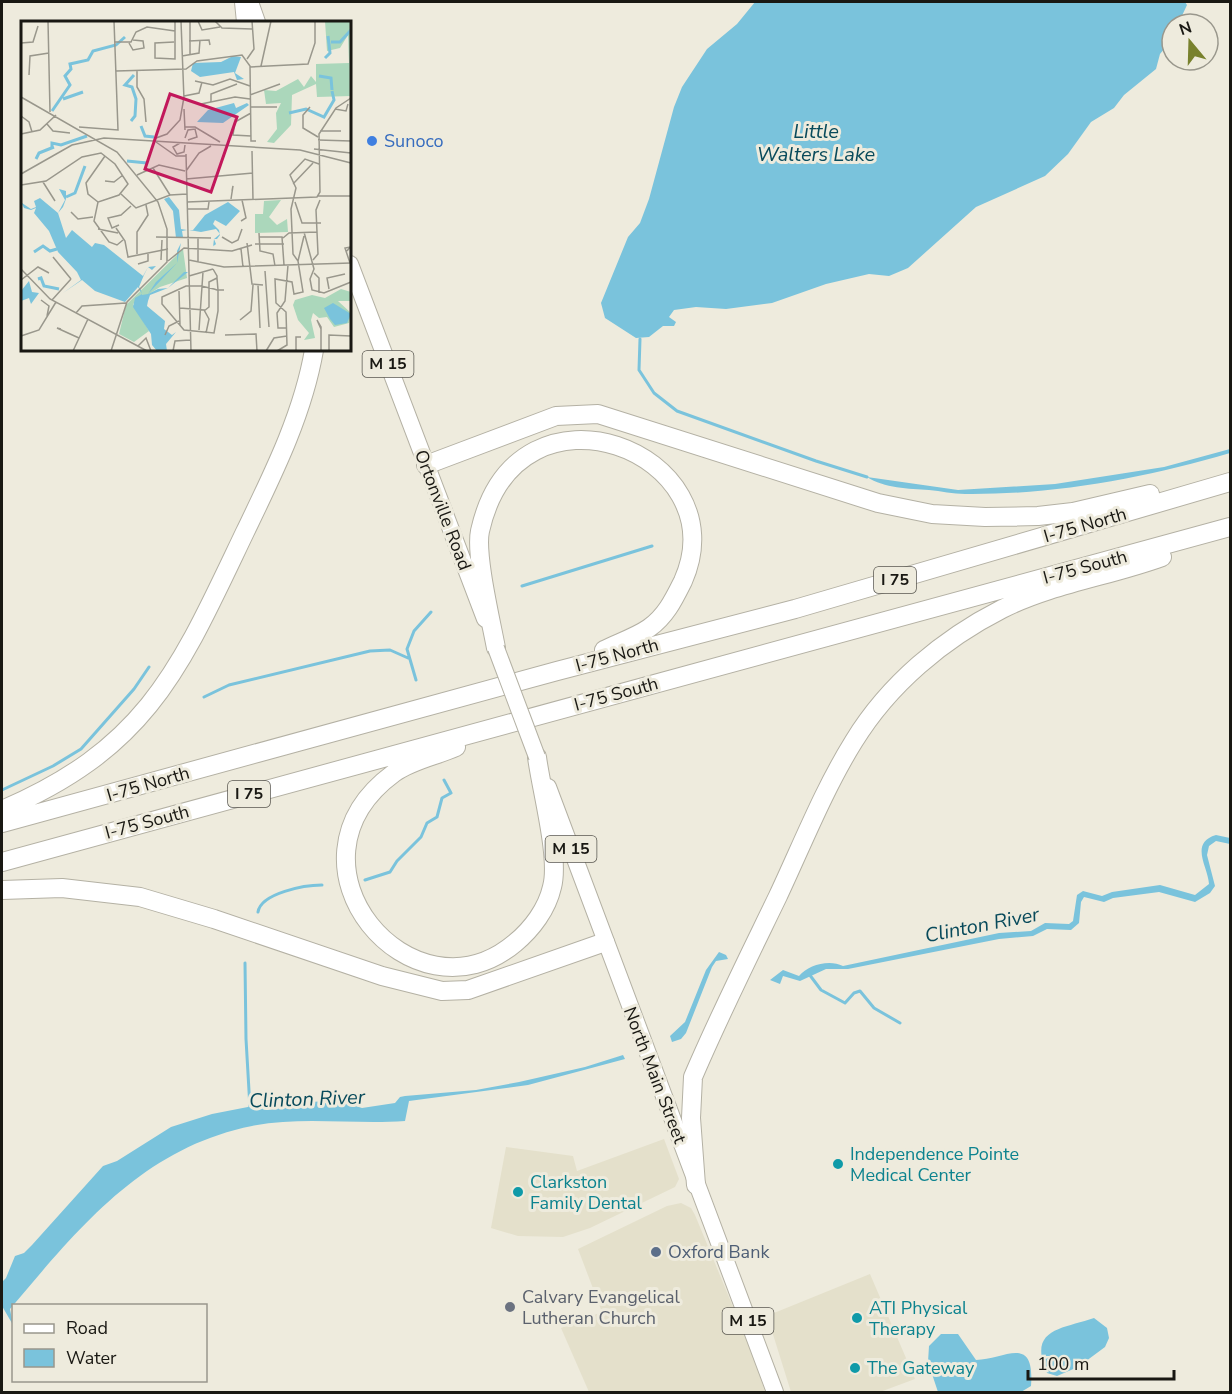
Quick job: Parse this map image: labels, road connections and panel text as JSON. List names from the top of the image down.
{
  "streets": {
    "highway": ["I-75 North", "I-75 South", "I 75"],
    "main road": ["M 15", "Ortonville Road", "North Main Street"]
  },
  "crossings": [
    ["Ortonville Road", "North Main Street"]
  ],
  "water": ["Little Walters Lake", "Clinton River"],
  "places": [
    "Sunoco",
    "Independence Pointe Medical Center",
    "Clarkston Family Dental",
    "Oxford Bank",
    "Calvary Evangelical Lutheran Church",
    "ATI Physical Therapy",
    "The Gateway"
  ],
  "legend": ["Road", "Water"],
  "scale_bar": "100 m",
  "north": "top"
}
